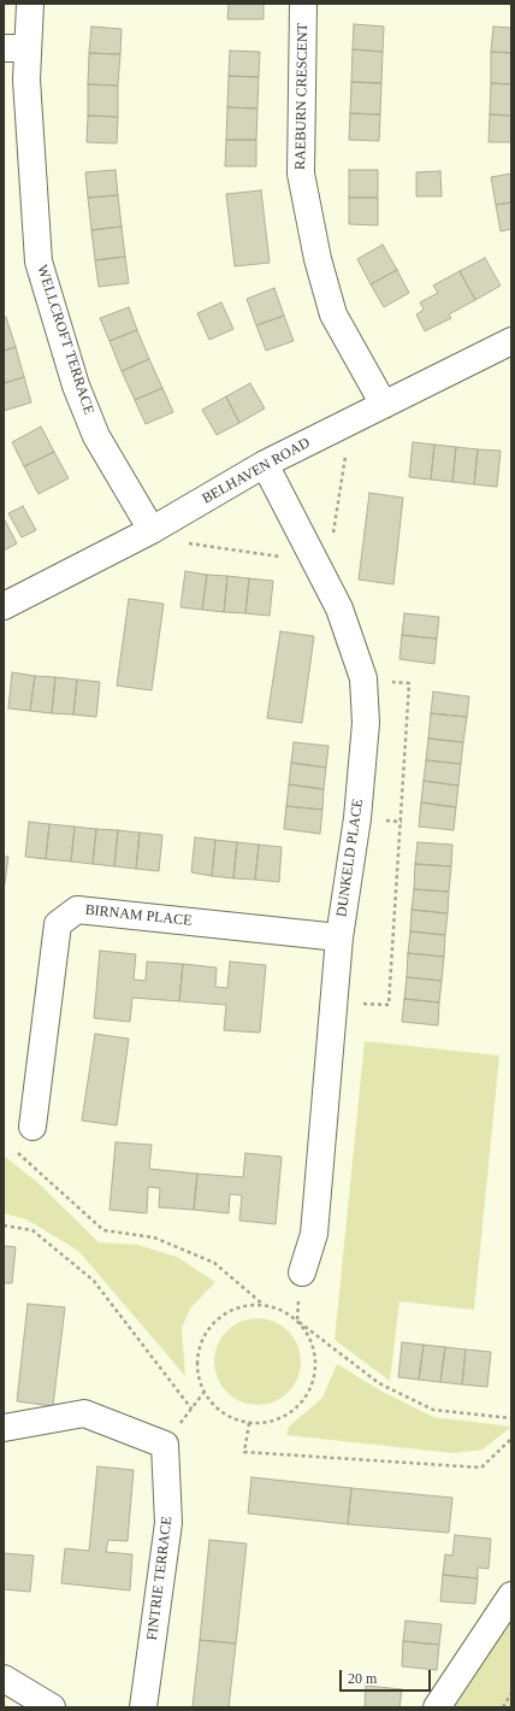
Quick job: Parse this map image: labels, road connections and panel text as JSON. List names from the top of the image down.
{
  "streets": {
    "street": [
      "RAEBURN CRESCENT",
      "WELLCROFT TERRACE",
      "BELHAVEN ROAD",
      "DUNKELD PLACE",
      "BIRNAM PLACE",
      "FINTRIE TERRACE"
    ]
  },
  "crossings": [
    ["RAEBURN CRESCENT", "BELHAVEN ROAD"],
    ["WELLCROFT TERRACE", "BELHAVEN ROAD"],
    ["BELHAVEN ROAD", "DUNKELD PLACE"],
    ["DUNKELD PLACE", "BIRNAM PLACE"]
  ],
  "scale_bar": "20 m"
}
